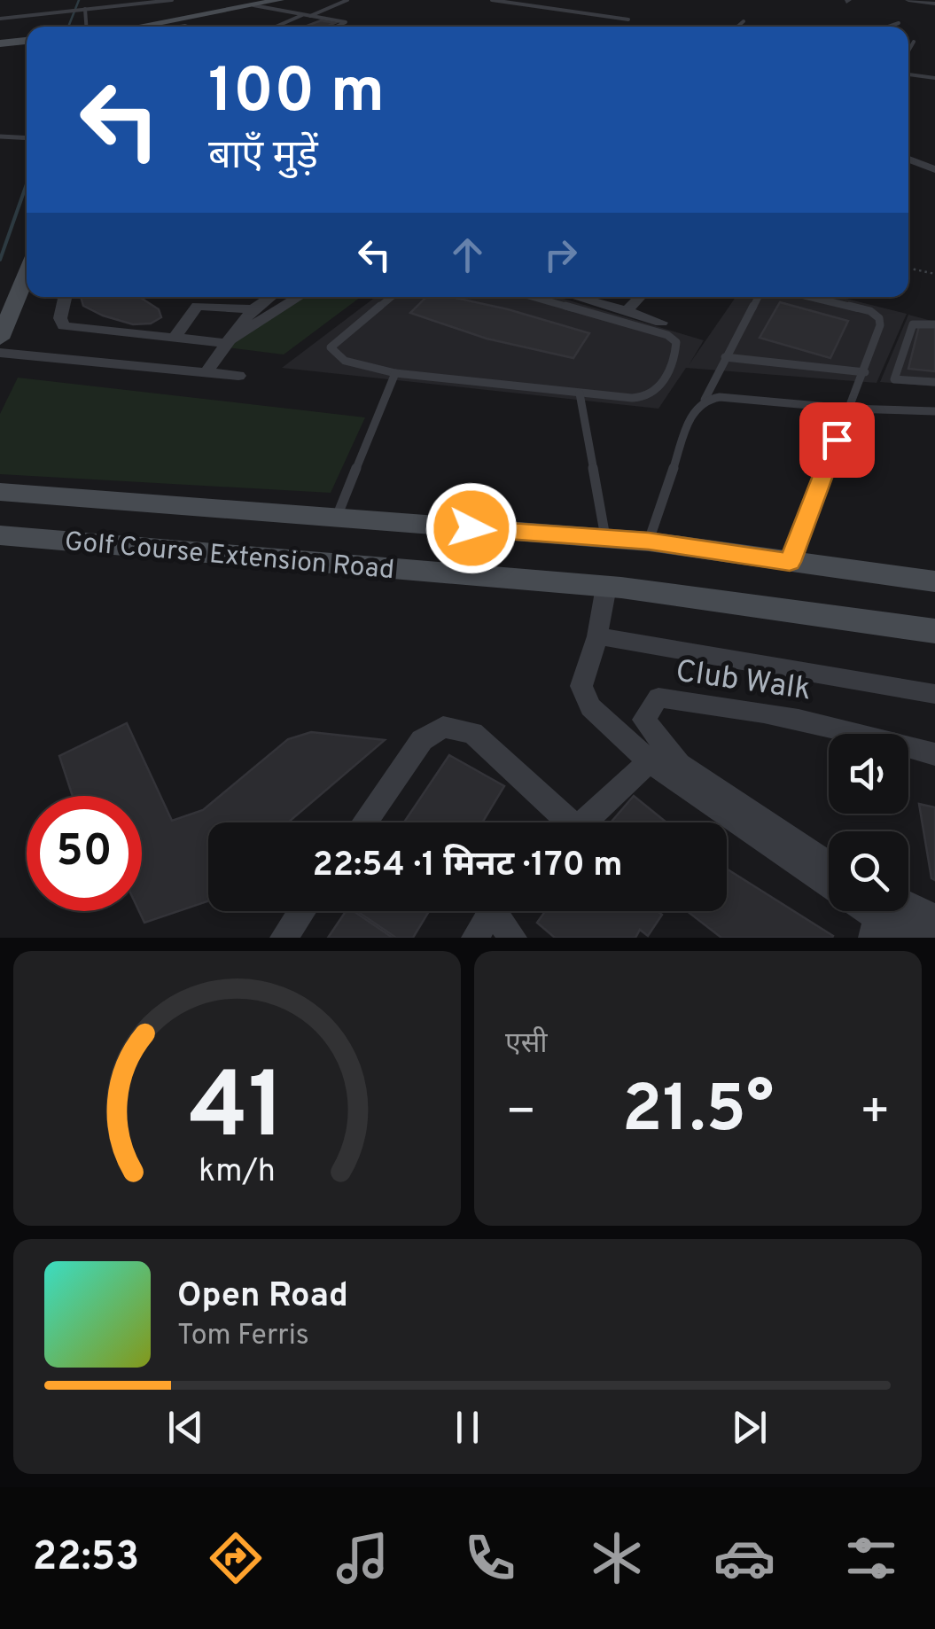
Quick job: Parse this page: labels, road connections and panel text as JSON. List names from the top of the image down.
{
  "streets": {
    "main road": ["Golf Course Extension Road"],
    "street": ["Club Walk"]
  },
  "page": {
    "turn": ["100 m", "बाएँ मुड़ें"],
    "limit": "50",
    "trip": "22:54 · 1 मिनट · 170 m",
    "tile": "एसी",
    "heat": ["−", "21.5°", "+"],
    "song": ["Open Road", "Tom Ferris"],
    "tabs": "22:53",
    "gauge": ["41", "km/h"]
  }
}
